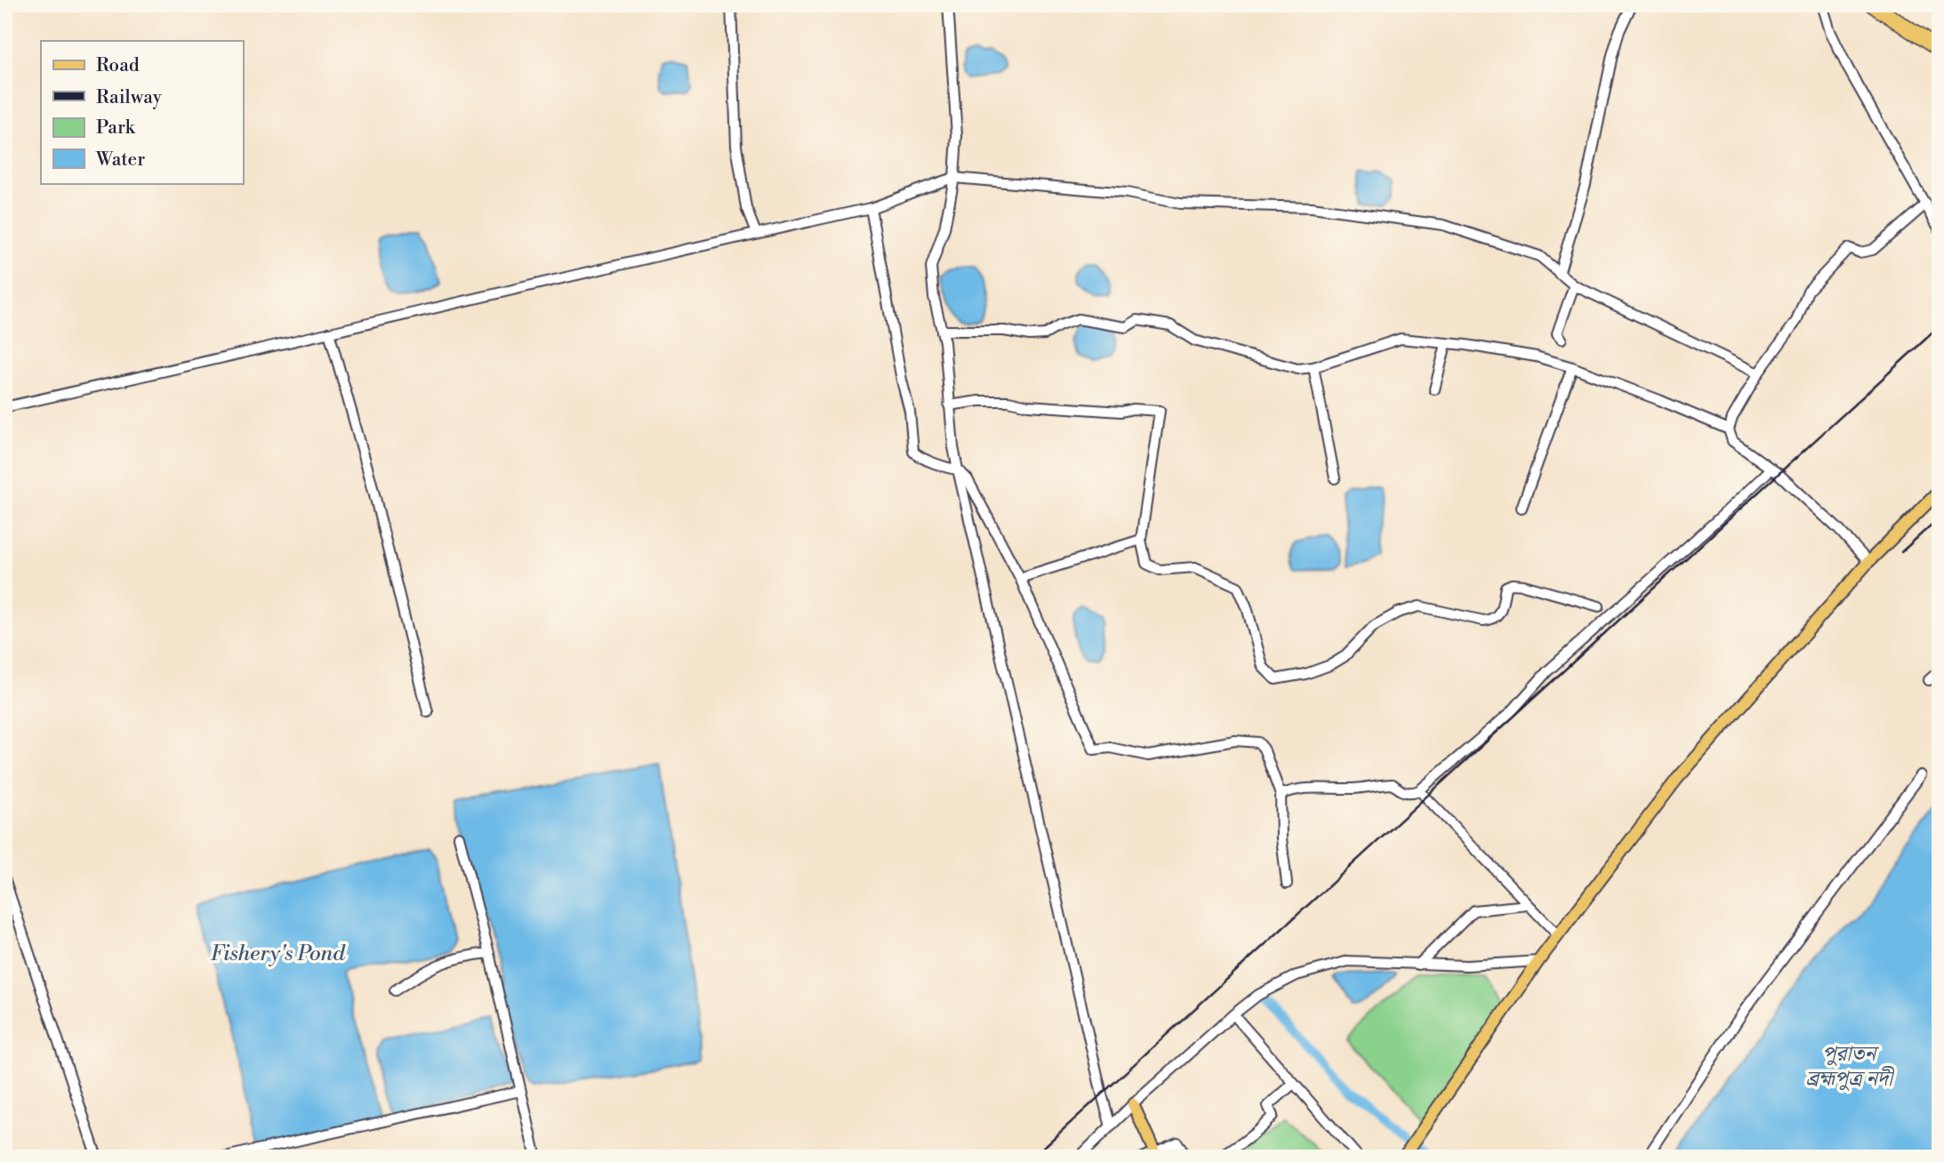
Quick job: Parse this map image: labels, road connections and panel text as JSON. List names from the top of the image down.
{
  "water": ["Fishery's Pond", "পুরাতন ব্রহ্মপুত্র নদী"],
  "legend": [
    "Road",
    "Railway",
    "Park",
    "Water"
  ]
}
